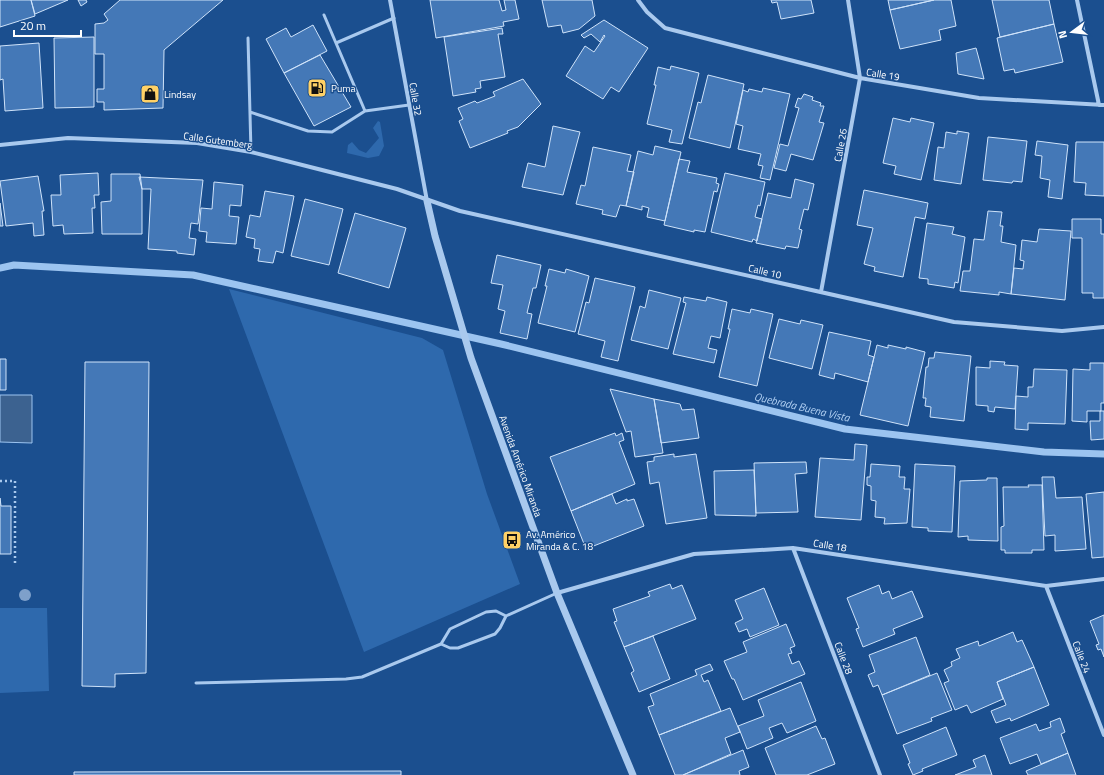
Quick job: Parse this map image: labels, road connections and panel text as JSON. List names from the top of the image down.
{
  "streets": {
    "street": [
      "Calle 19",
      "Calle 32",
      "Calle Gutemberg",
      "Calle 26",
      "Calle 10",
      "Avenida Américo Miranda",
      "Calle 18",
      "Calle 24",
      "Calle 28"
    ]
  },
  "crossings": [
    ["Calle 19", "Calle 26"],
    ["Calle 32", "Calle Gutemberg"],
    ["Calle 32", "Calle 10"],
    ["Calle 32", "Avenida Américo Miranda"],
    ["Calle Gutemberg", "Calle 10"],
    ["Calle Gutemberg", "Avenida Américo Miranda"],
    ["Calle 26", "Calle 10"],
    ["Calle 10", "Avenida Américo Miranda"],
    ["Avenida Américo Miranda", "Calle 18"],
    ["Calle 18", "Calle 24"],
    ["Calle 18", "Calle 28"]
  ],
  "water": ["Quebrada Buena Vista"],
  "places": {
    "fuel station": ["Puma"],
    "shop": ["Lindsay"],
    "bus stop": ["Av. Américo Miranda & C. 18"]
  },
  "scale_bar": "20 m",
  "north": "left"
}
